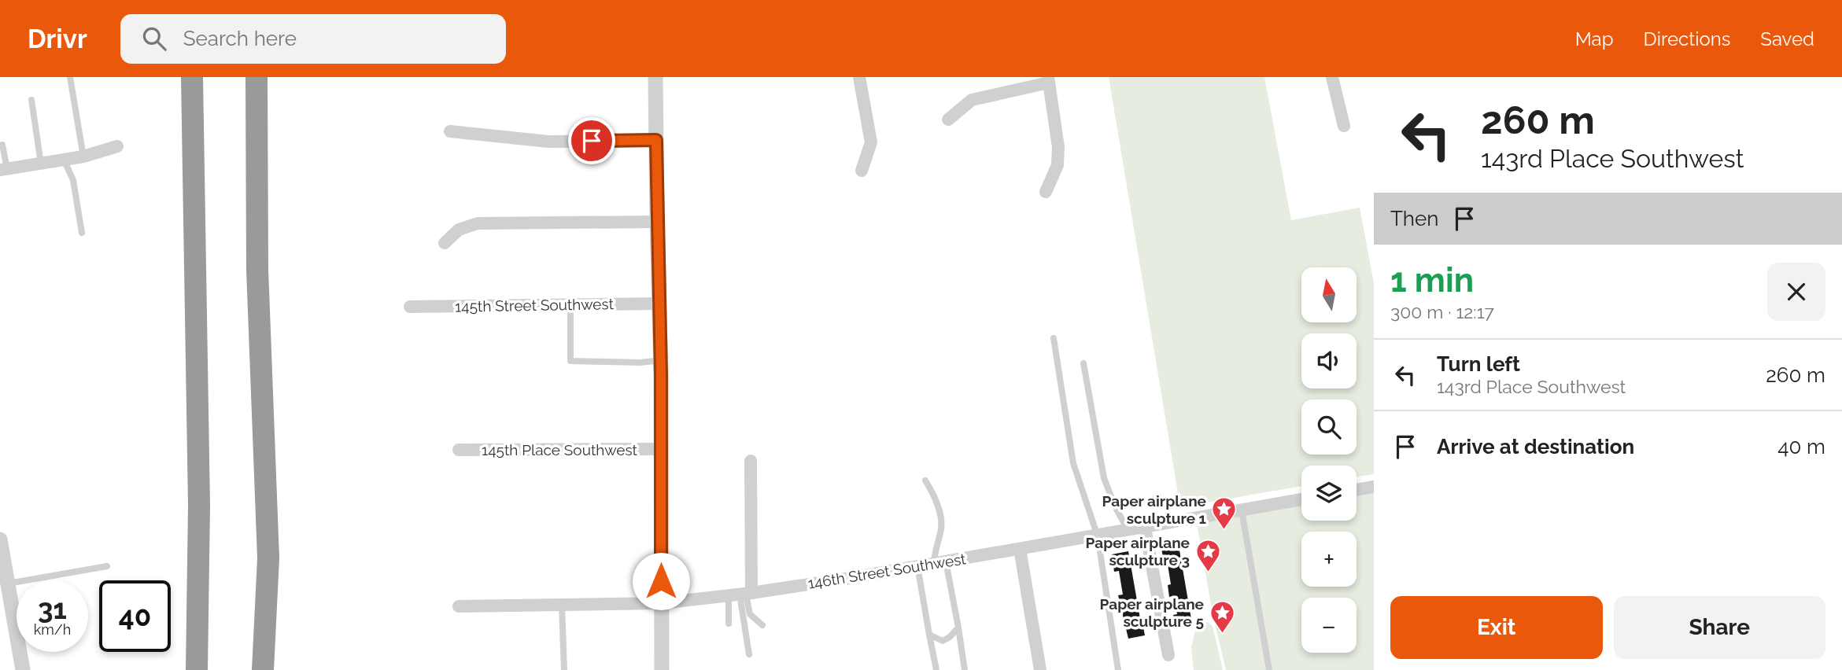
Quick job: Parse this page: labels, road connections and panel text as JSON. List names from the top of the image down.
{
  "streets": {
    "street": ["145th Street Southwest", "145th Place Southwest", "146th Street Southwest"]
  },
  "places": {
    "place": ["Paper airplane sculpture 1", "Paper airplane sculpture 3", "Paper airplane sculpture 5"]
  },
  "north": "top",
  "page": {
    "header": "Drivr",
    "search": "Search here",
    "nav": ["Map", "Directions", "Saved"],
    "turn": ["260 m", "143rd Place Southwest"],
    "then": "Then",
    "heading": ["1 min", "300 m · 12:17"],
    "map_buttons": ["+", "−"],
    "list": [
      {
        "name": "Turn left",
        "note": "143rd Place Southwest",
        "value": "260 m"
      },
      {
        "name": "Arrive at destination",
        "value": "40 m"
      }
    ],
    "speed": "31 km/h",
    "limit": "40",
    "buttons": ["Exit", "Share"]
  }
}
